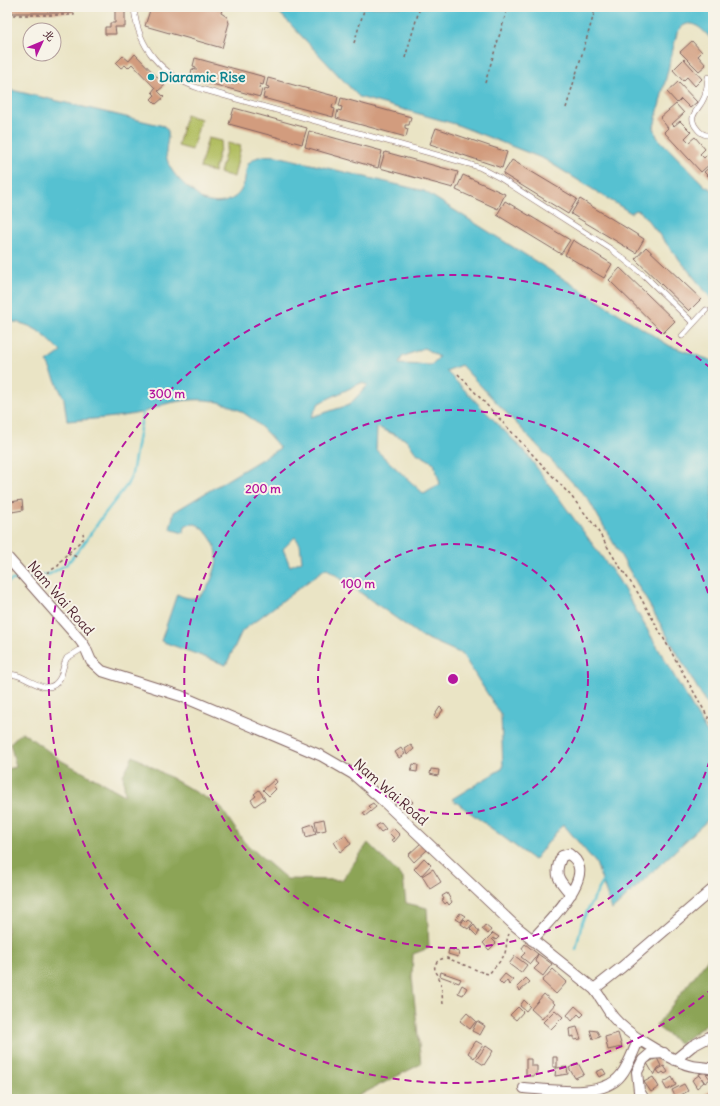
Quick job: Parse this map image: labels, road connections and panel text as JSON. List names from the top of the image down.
{
  "streets": {
    "street": ["Nam Wai Road"]
  },
  "places": ["Diaramic Rise"],
  "north": "top right",
  "rings": ["300 m", "200 m", "100 m"]
}
